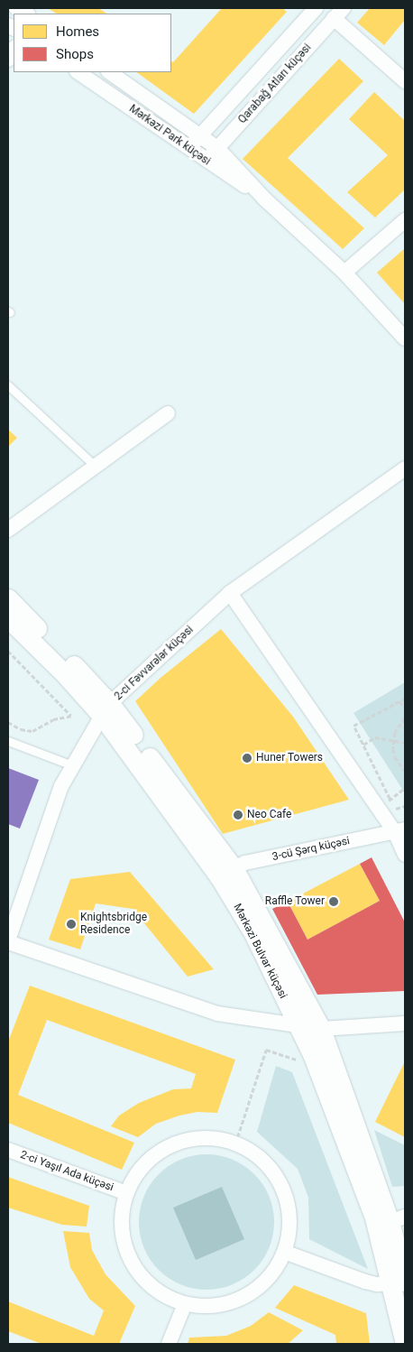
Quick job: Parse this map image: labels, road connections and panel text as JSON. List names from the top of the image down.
{
  "streets": {
    "street": [
      "Qarabağ Atları küçəsi",
      "Mərkəzi Park küçəsi",
      "2-ci Fəvvarələr küçəsi",
      "3-cü Şərq küçəsi",
      "Mərkəzi Bulvar küçəsi",
      "2-ci Yaşıl Ada küçəsi"
    ]
  },
  "crossings": [
    ["Qarabağ Atları küçəsi", "Mərkəzi Park küçəsi"],
    ["2-ci Fəvvarələr küçəsi", "Mərkəzi Bulvar küçəsi"],
    ["3-cü Şərq küçəsi", "Mərkəzi Bulvar küçəsi"]
  ],
  "places": [
    "Huner Towers",
    "Neo Cafe",
    "Raffle Tower",
    "Knightsbridge Residence"
  ],
  "legend": ["Homes", "Shops"]
}
